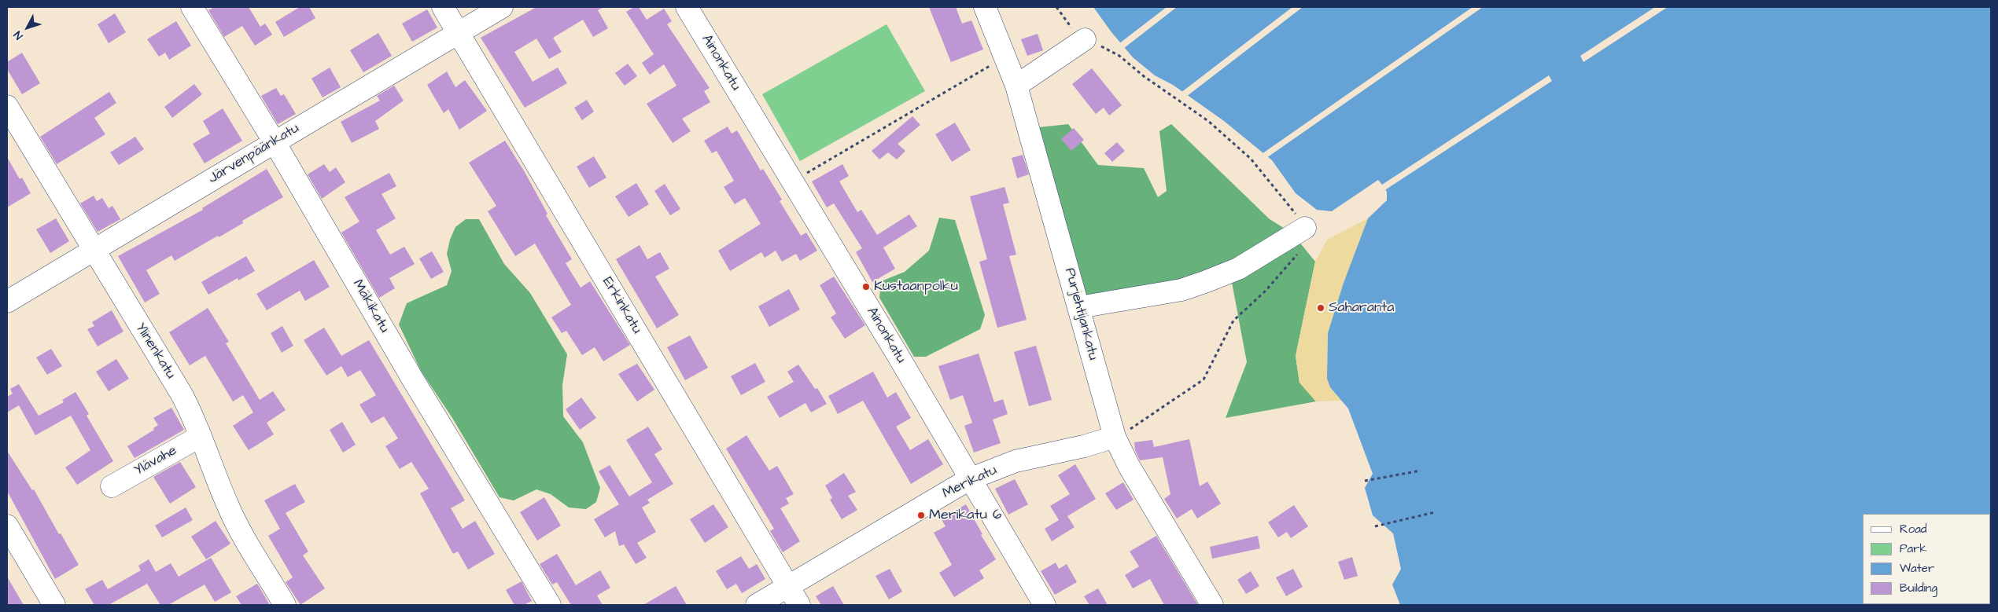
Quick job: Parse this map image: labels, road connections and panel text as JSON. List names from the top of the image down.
{
  "streets": {
    "street": [
      "Ainonkatu",
      "Järvenpäänkatu",
      "Erkinkatu",
      "Mäkikatu",
      "Purjehtijankatu",
      "Ylinenkatu",
      "Ylävahe",
      "Merikatu"
    ]
  },
  "crossings": [
    ["Ainonkatu", "Merikatu"],
    ["Järvenpäänkatu", "Erkinkatu"],
    ["Järvenpäänkatu", "Mäkikatu"],
    ["Järvenpäänkatu", "Ylinenkatu"],
    ["Erkinkatu", "Merikatu"],
    ["Purjehtijankatu", "Merikatu"],
    ["Ylinenkatu", "Ylävahe"]
  ],
  "places": ["Kustaanpolku", "Saharanta", "Merikatu 6"],
  "legend": [
    "Road",
    "Park",
    "Water",
    "Building"
  ],
  "north": "bottom left"
}
